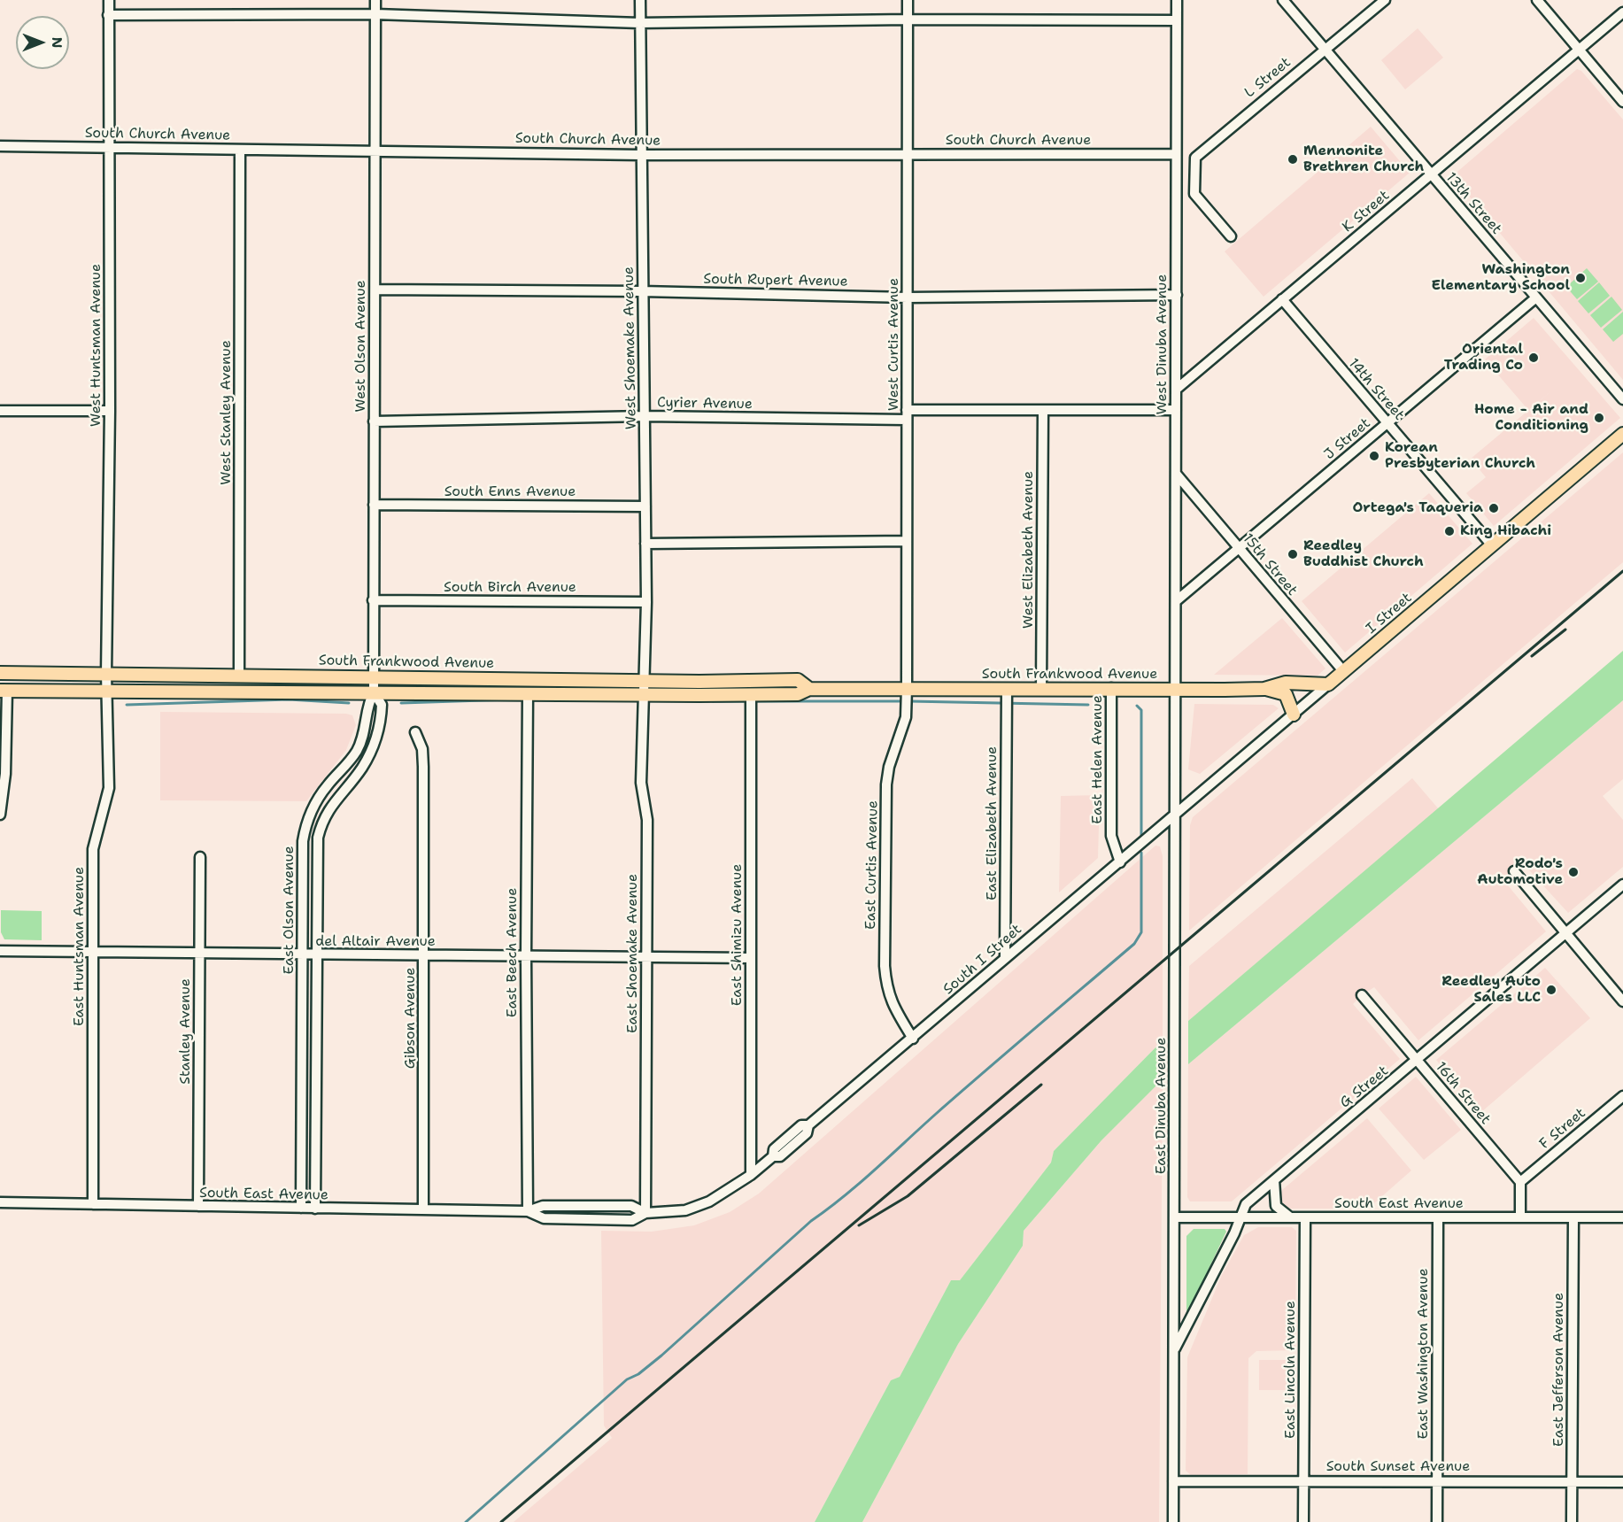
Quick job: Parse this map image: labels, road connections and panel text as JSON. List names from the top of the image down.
{
  "streets": {
    "main road": ["I Street", "South Frankwood Avenue"],
    "street": [
      "L Street",
      "South Church Avenue",
      "13th Street",
      "K Street",
      "South Rupert Avenue",
      "West Curtis Avenue",
      "West Dinuba Avenue",
      "West Huntsman Avenue",
      "West Olson Avenue",
      "West Shoemake Avenue",
      "14th Street",
      "Cyrier Avenue",
      "West Stanley Avenue",
      "J Street",
      "South Enns Avenue",
      "West Elizabeth Avenue",
      "15th Street",
      "South Birch Avenue",
      "East Helen Avenue",
      "East Elizabeth Avenue",
      "East Curtis Avenue",
      "East Olson Avenue",
      "East Shimizu Avenue",
      "del Altair Avenue",
      "East Huntsman Avenue",
      "East Beech Avenue",
      "East Shoemake Avenue",
      "South I Street",
      "Gibson Avenue",
      "Stanley Avenue",
      "G Street",
      "16th Street",
      "East Dinuba Avenue",
      "F Street",
      "South East Avenue",
      "East Washington Avenue",
      "East Lincoln Avenue",
      "East Jefferson Avenue",
      "South Sunset Avenue"
    ]
  },
  "crossings": [
    ["L Street", "13th Street"],
    ["South Church Avenue", "West Curtis Avenue"],
    ["South Church Avenue", "West Dinuba Avenue"],
    ["South Church Avenue", "West Huntsman Avenue"],
    ["South Church Avenue", "West Olson Avenue"],
    ["South Church Avenue", "West Shoemake Avenue"],
    ["South Church Avenue", "West Stanley Avenue"],
    ["13th Street", "K Street"],
    ["13th Street", "J Street"],
    ["K Street", "West Dinuba Avenue"],
    ["K Street", "14th Street"],
    ["South Rupert Avenue", "West Curtis Avenue"],
    ["South Rupert Avenue", "West Dinuba Avenue"],
    ["South Rupert Avenue", "West Olson Avenue"],
    ["South Rupert Avenue", "West Shoemake Avenue"],
    ["West Curtis Avenue", "Cyrier Avenue"],
    ["West Curtis Avenue", "South Frankwood Avenue"],
    ["West Curtis Avenue", "East Curtis Avenue"],
    ["West Dinuba Avenue", "Cyrier Avenue"],
    ["West Dinuba Avenue", "J Street"],
    ["West Dinuba Avenue", "15th Street"],
    ["West Dinuba Avenue", "South Frankwood Avenue"],
    ["West Dinuba Avenue", "East Dinuba Avenue"],
    ["West Huntsman Avenue", "South Frankwood Avenue"],
    ["West Huntsman Avenue", "East Huntsman Avenue"],
    ["West Olson Avenue", "Cyrier Avenue"],
    ["West Olson Avenue", "South Enns Avenue"],
    ["West Olson Avenue", "South Birch Avenue"],
    ["West Olson Avenue", "South Frankwood Avenue"],
    ["West Olson Avenue", "East Olson Avenue"],
    ["West Shoemake Avenue", "Cyrier Avenue"],
    ["West Shoemake Avenue", "South Enns Avenue"],
    ["West Shoemake Avenue", "South Birch Avenue"],
    ["West Shoemake Avenue", "South Frankwood Avenue"],
    ["West Shoemake Avenue", "East Shoemake Avenue"],
    ["14th Street", "J Street"],
    ["14th Street", "I Street"],
    ["Cyrier Avenue", "West Elizabeth Avenue"],
    ["West Stanley Avenue", "South Frankwood Avenue"],
    ["J Street", "15th Street"],
    ["West Elizabeth Avenue", "South Frankwood Avenue"],
    ["15th Street", "I Street"],
    ["I Street", "South Frankwood Avenue"],
    ["I Street", "South I Street"],
    ["I Street", "East Dinuba Avenue"],
    ["South Frankwood Avenue", "East Helen Avenue"],
    ["South Frankwood Avenue", "East Elizabeth Avenue"],
    ["South Frankwood Avenue", "East Curtis Avenue"],
    ["South Frankwood Avenue", "East Olson Avenue"],
    ["South Frankwood Avenue", "East Shimizu Avenue"],
    ["South Frankwood Avenue", "East Huntsman Avenue"],
    ["South Frankwood Avenue", "East Beech Avenue"],
    ["South Frankwood Avenue", "East Shoemake Avenue"],
    ["South Frankwood Avenue", "East Dinuba Avenue"],
    ["East Helen Avenue", "South I Street"],
    ["East Elizabeth Avenue", "South I Street"],
    ["East Curtis Avenue", "South I Street"],
    ["East Olson Avenue", "del Altair Avenue"],
    ["East Olson Avenue", "South East Avenue"],
    ["East Shimizu Avenue", "del Altair Avenue"],
    ["East Shimizu Avenue", "South I Street"],
    ["del Altair Avenue", "East Huntsman Avenue"],
    ["del Altair Avenue", "East Beech Avenue"],
    ["del Altair Avenue", "East Shoemake Avenue"],
    ["del Altair Avenue", "Gibson Avenue"],
    ["del Altair Avenue", "Stanley Avenue"],
    ["East Huntsman Avenue", "South East Avenue"],
    ["East Beech Avenue", "South East Avenue"],
    ["East Shoemake Avenue", "South I Street"],
    ["East Shoemake Avenue", "South East Avenue"],
    ["South I Street", "East Dinuba Avenue"],
    ["South I Street", "South East Avenue"],
    ["Gibson Avenue", "South East Avenue"],
    ["Stanley Avenue", "South East Avenue"],
    ["G Street", "16th Street"],
    ["G Street", "East Dinuba Avenue"],
    ["G Street", "South East Avenue"],
    ["16th Street", "F Street"],
    ["East Dinuba Avenue", "South East Avenue"],
    ["East Dinuba Avenue", "South Sunset Avenue"],
    ["South East Avenue", "East Washington Avenue"],
    ["South East Avenue", "East Lincoln Avenue"],
    ["South East Avenue", "East Jefferson Avenue"],
    ["East Washington Avenue", "South Sunset Avenue"],
    ["East Lincoln Avenue", "South Sunset Avenue"],
    ["East Jefferson Avenue", "South Sunset Avenue"]
  ],
  "places": [
    "Mennonite Brethren Church",
    "Washington Elementary School",
    "Oriental Trading Co",
    "Home - Air and Conditioning",
    "Korean Presbyterian Church",
    "Ortega's Taqueria",
    "King Hibachi",
    "Reedley Buddhist Church",
    "Rodo's Automotive",
    "Reedley Auto Sales LLC"
  ],
  "north": "right"
}
